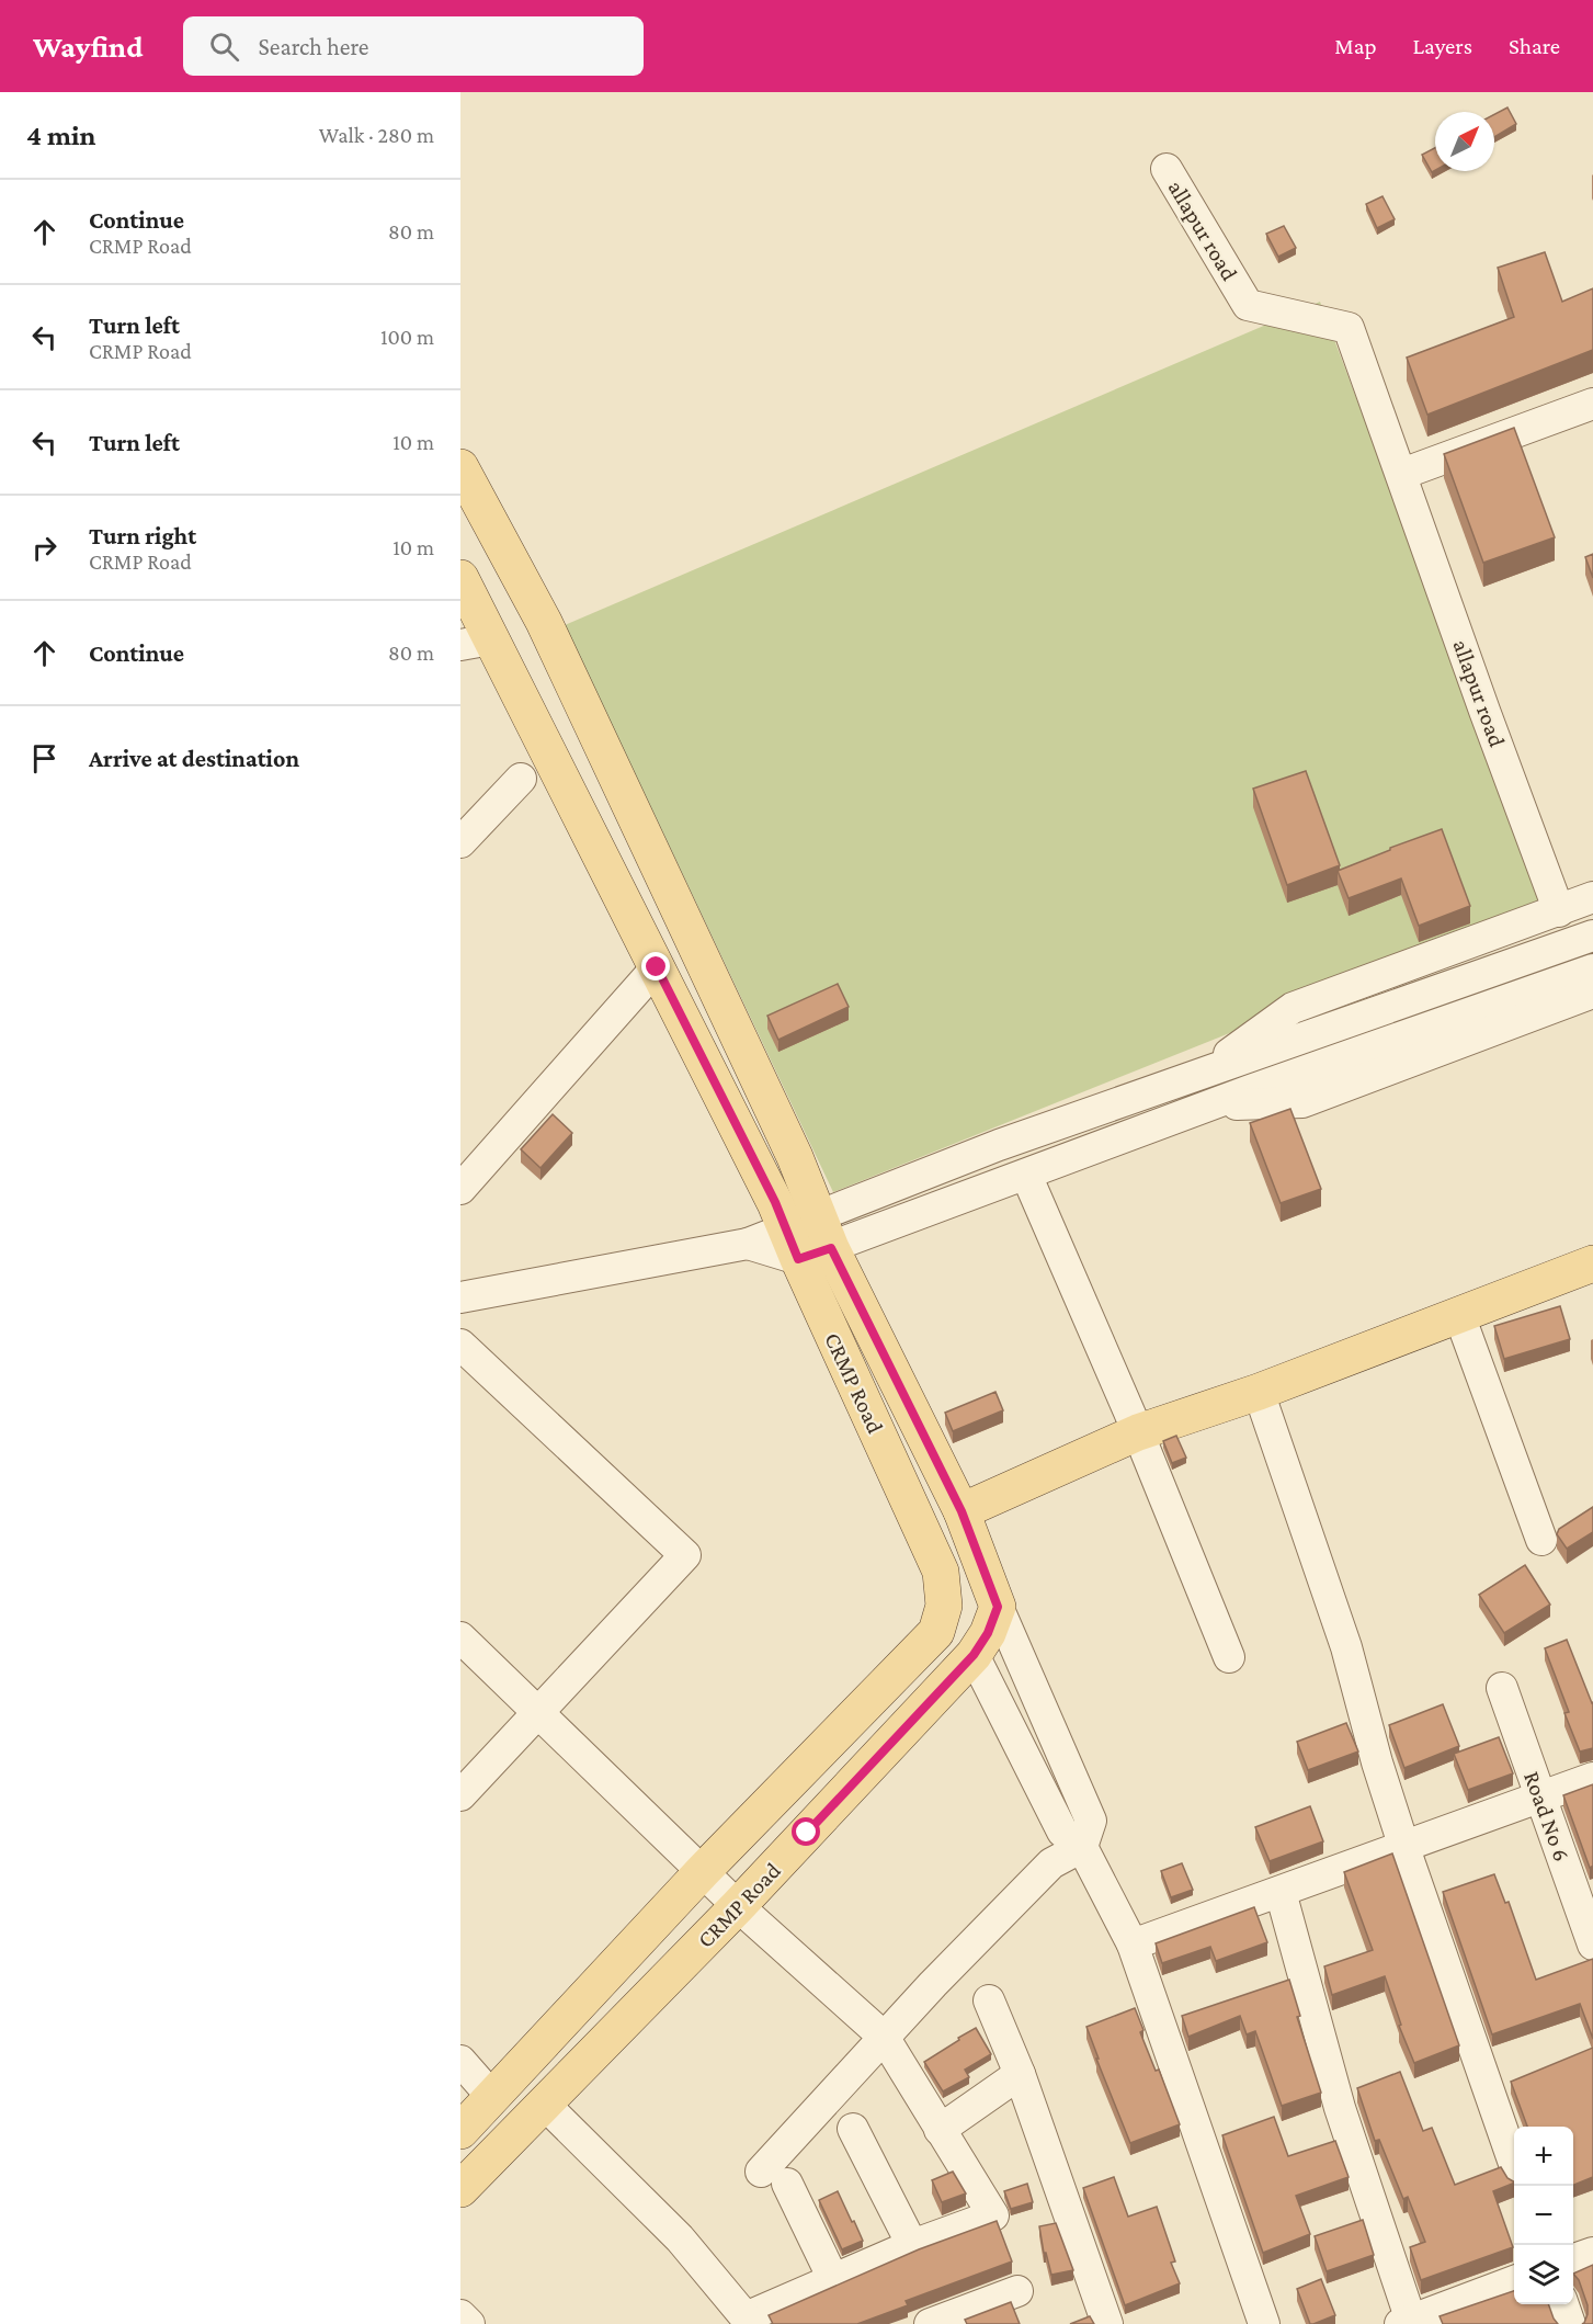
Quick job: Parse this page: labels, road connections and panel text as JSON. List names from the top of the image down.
{
  "streets": {
    "main road": ["CRMP Road"],
    "street": ["allapur road", "Road No 6"]
  },
  "north": "top right",
  "page": {
    "header": "Wayfind",
    "search": "Search here",
    "nav": ["Map", "Layers", "Share"],
    "heading": ["4 min", "Walk · 280 m"],
    "list": [
      ["Continue", "CRMP Road", "80 m"],
      ["Turn left", "CRMP Road", "100 m"],
      ["Turn left", "10 m"],
      ["Turn right", "CRMP Road", "10 m"],
      ["Continue", "80 m"],
      "Arrive at destination"
    ],
    "map_buttons": ["+", "−"]
  }
}
